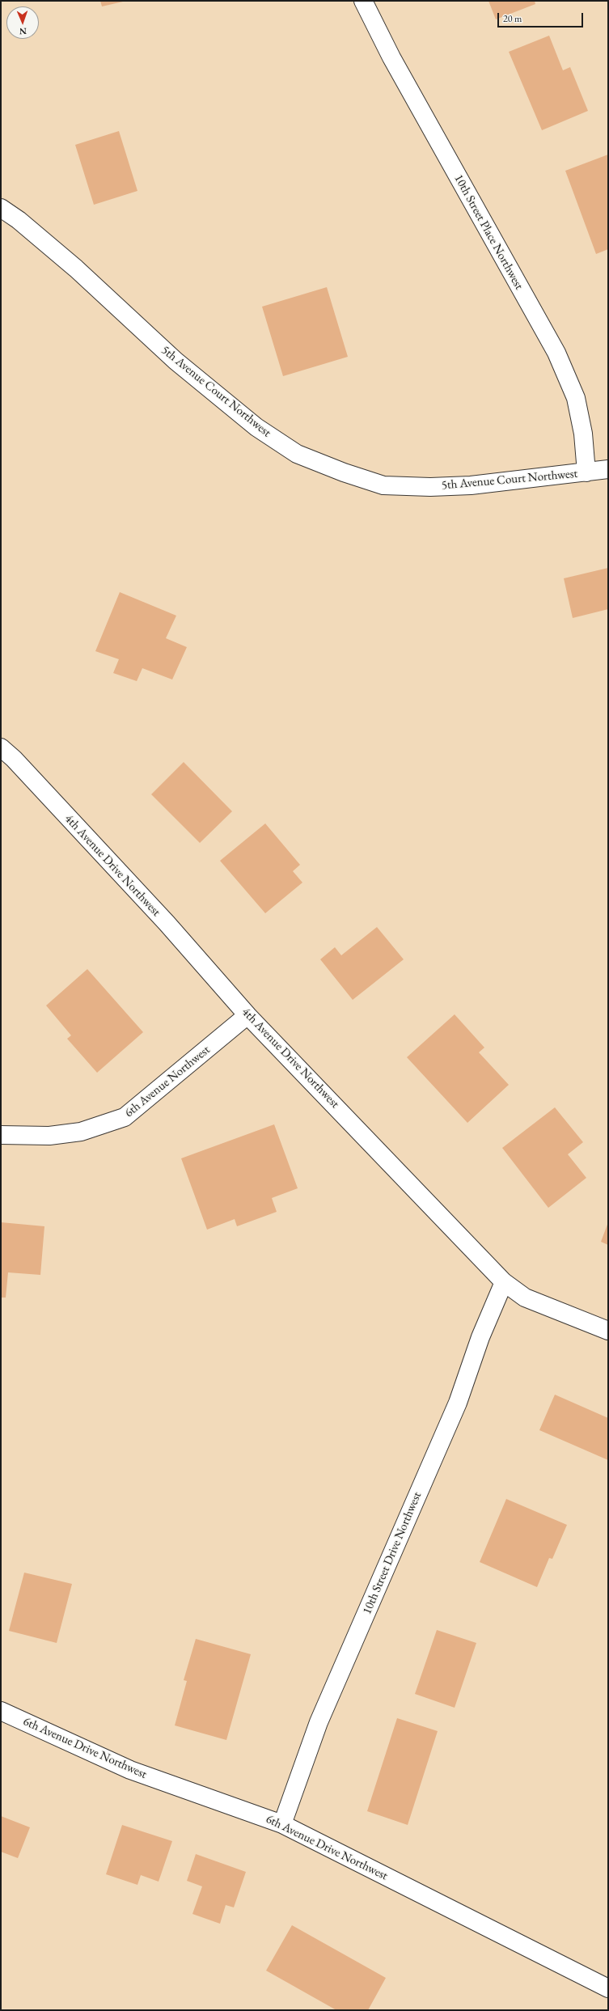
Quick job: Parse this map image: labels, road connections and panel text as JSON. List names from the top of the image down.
{
  "streets": {
    "street": [
      "10th Street Place Northwest",
      "5th Avenue Court Northwest",
      "4th Avenue Drive Northwest",
      "6th Avenue Northwest",
      "10th Street Drive Northwest",
      "6th Avenue Drive Northwest"
    ]
  },
  "crossings": [
    ["10th Street Place Northwest", "5th Avenue Court Northwest"],
    ["4th Avenue Drive Northwest", "6th Avenue Northwest"],
    ["4th Avenue Drive Northwest", "10th Street Drive Northwest"],
    ["10th Street Drive Northwest", "6th Avenue Drive Northwest"]
  ],
  "scale_bar": "20 m",
  "north": "bottom"
}
